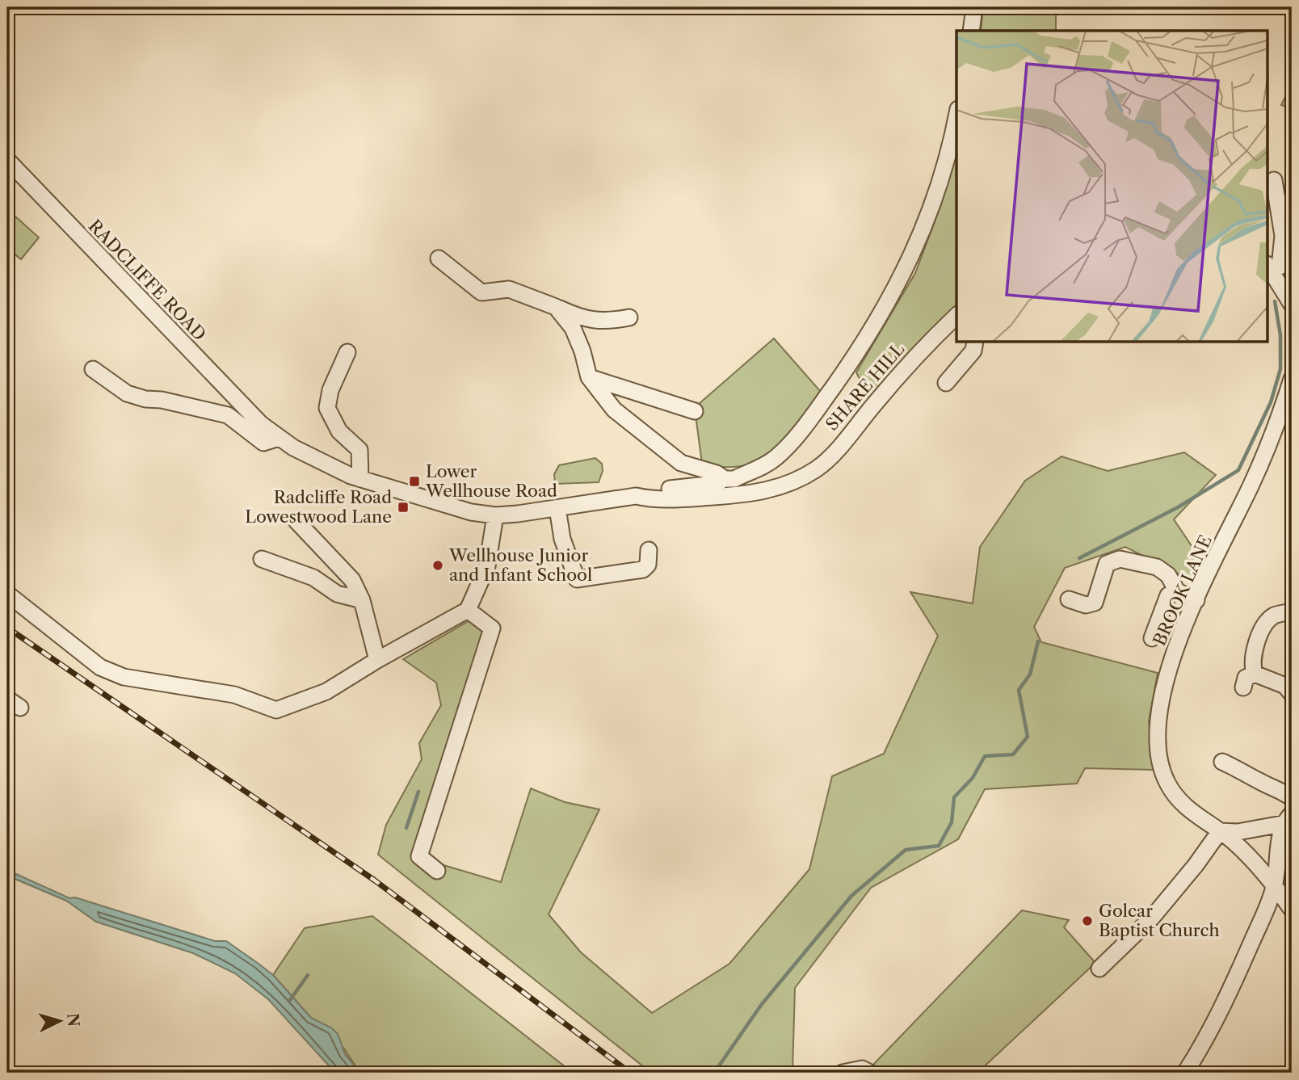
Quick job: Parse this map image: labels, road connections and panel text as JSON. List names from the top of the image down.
{
  "streets": {
    "street": ["RADCLIFFE ROAD", "SHARE HILL", "BROOK LANE"]
  },
  "places": {
    "transit": ["Lower Wellhouse Road", "Radcliffe Road Lowestwood Lane"],
    "other": ["Wellhouse Junior and Infant School", "Golcar Baptist Church"]
  },
  "north": "right"
}
